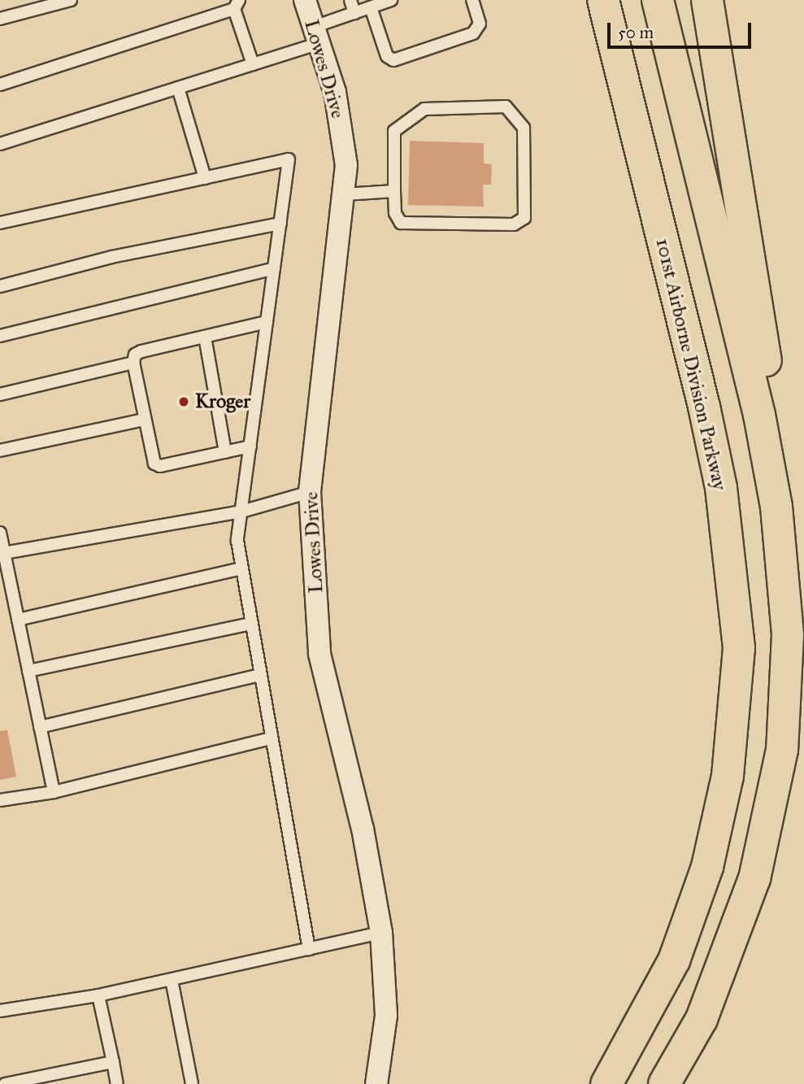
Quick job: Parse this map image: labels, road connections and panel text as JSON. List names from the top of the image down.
{
  "streets": {
    "highway": ["101st Airborne Division Parkway"],
    "street": ["Lowes Drive"]
  },
  "places": ["Kroger"],
  "scale_bar": "50 m"
}
